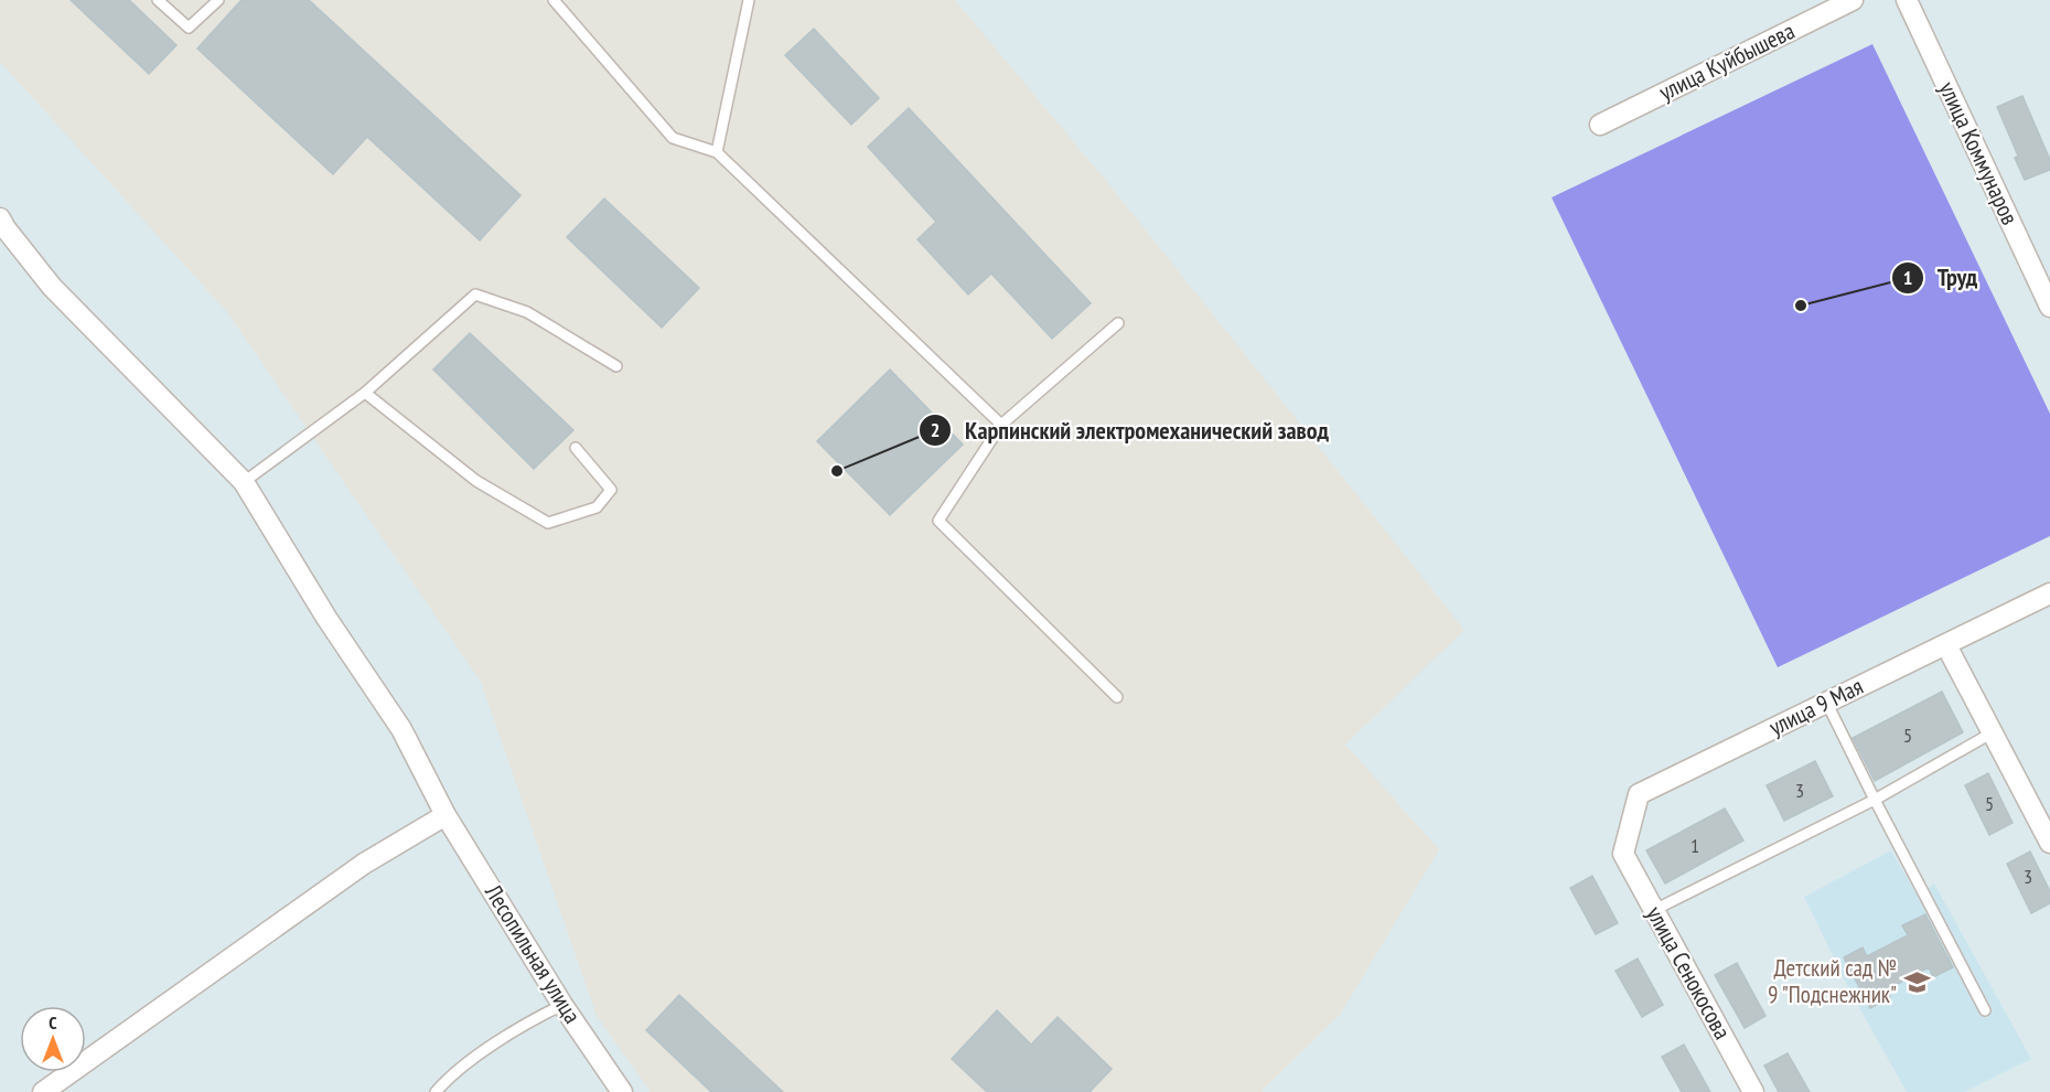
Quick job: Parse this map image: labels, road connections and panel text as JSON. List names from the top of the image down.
{
  "streets": {
    "street": [
      "улица Куйбышева",
      "улица Коммунаров",
      "улица 9 Мая",
      "Лесопильная улица",
      "улица Сенокосова"
    ]
  },
  "crossings": [
    ["улица 9 Мая", "улица Сенокосова"]
  ],
  "places": {
    "other": ["Труд", "Карпинский электромеханический завод"],
    "school or university": ["Детский сад № 9 \"Подснежник\""]
  },
  "house_numbers": [
    "5",
    "3",
    "5",
    "1",
    "3"
  ],
  "north": "top"
}
